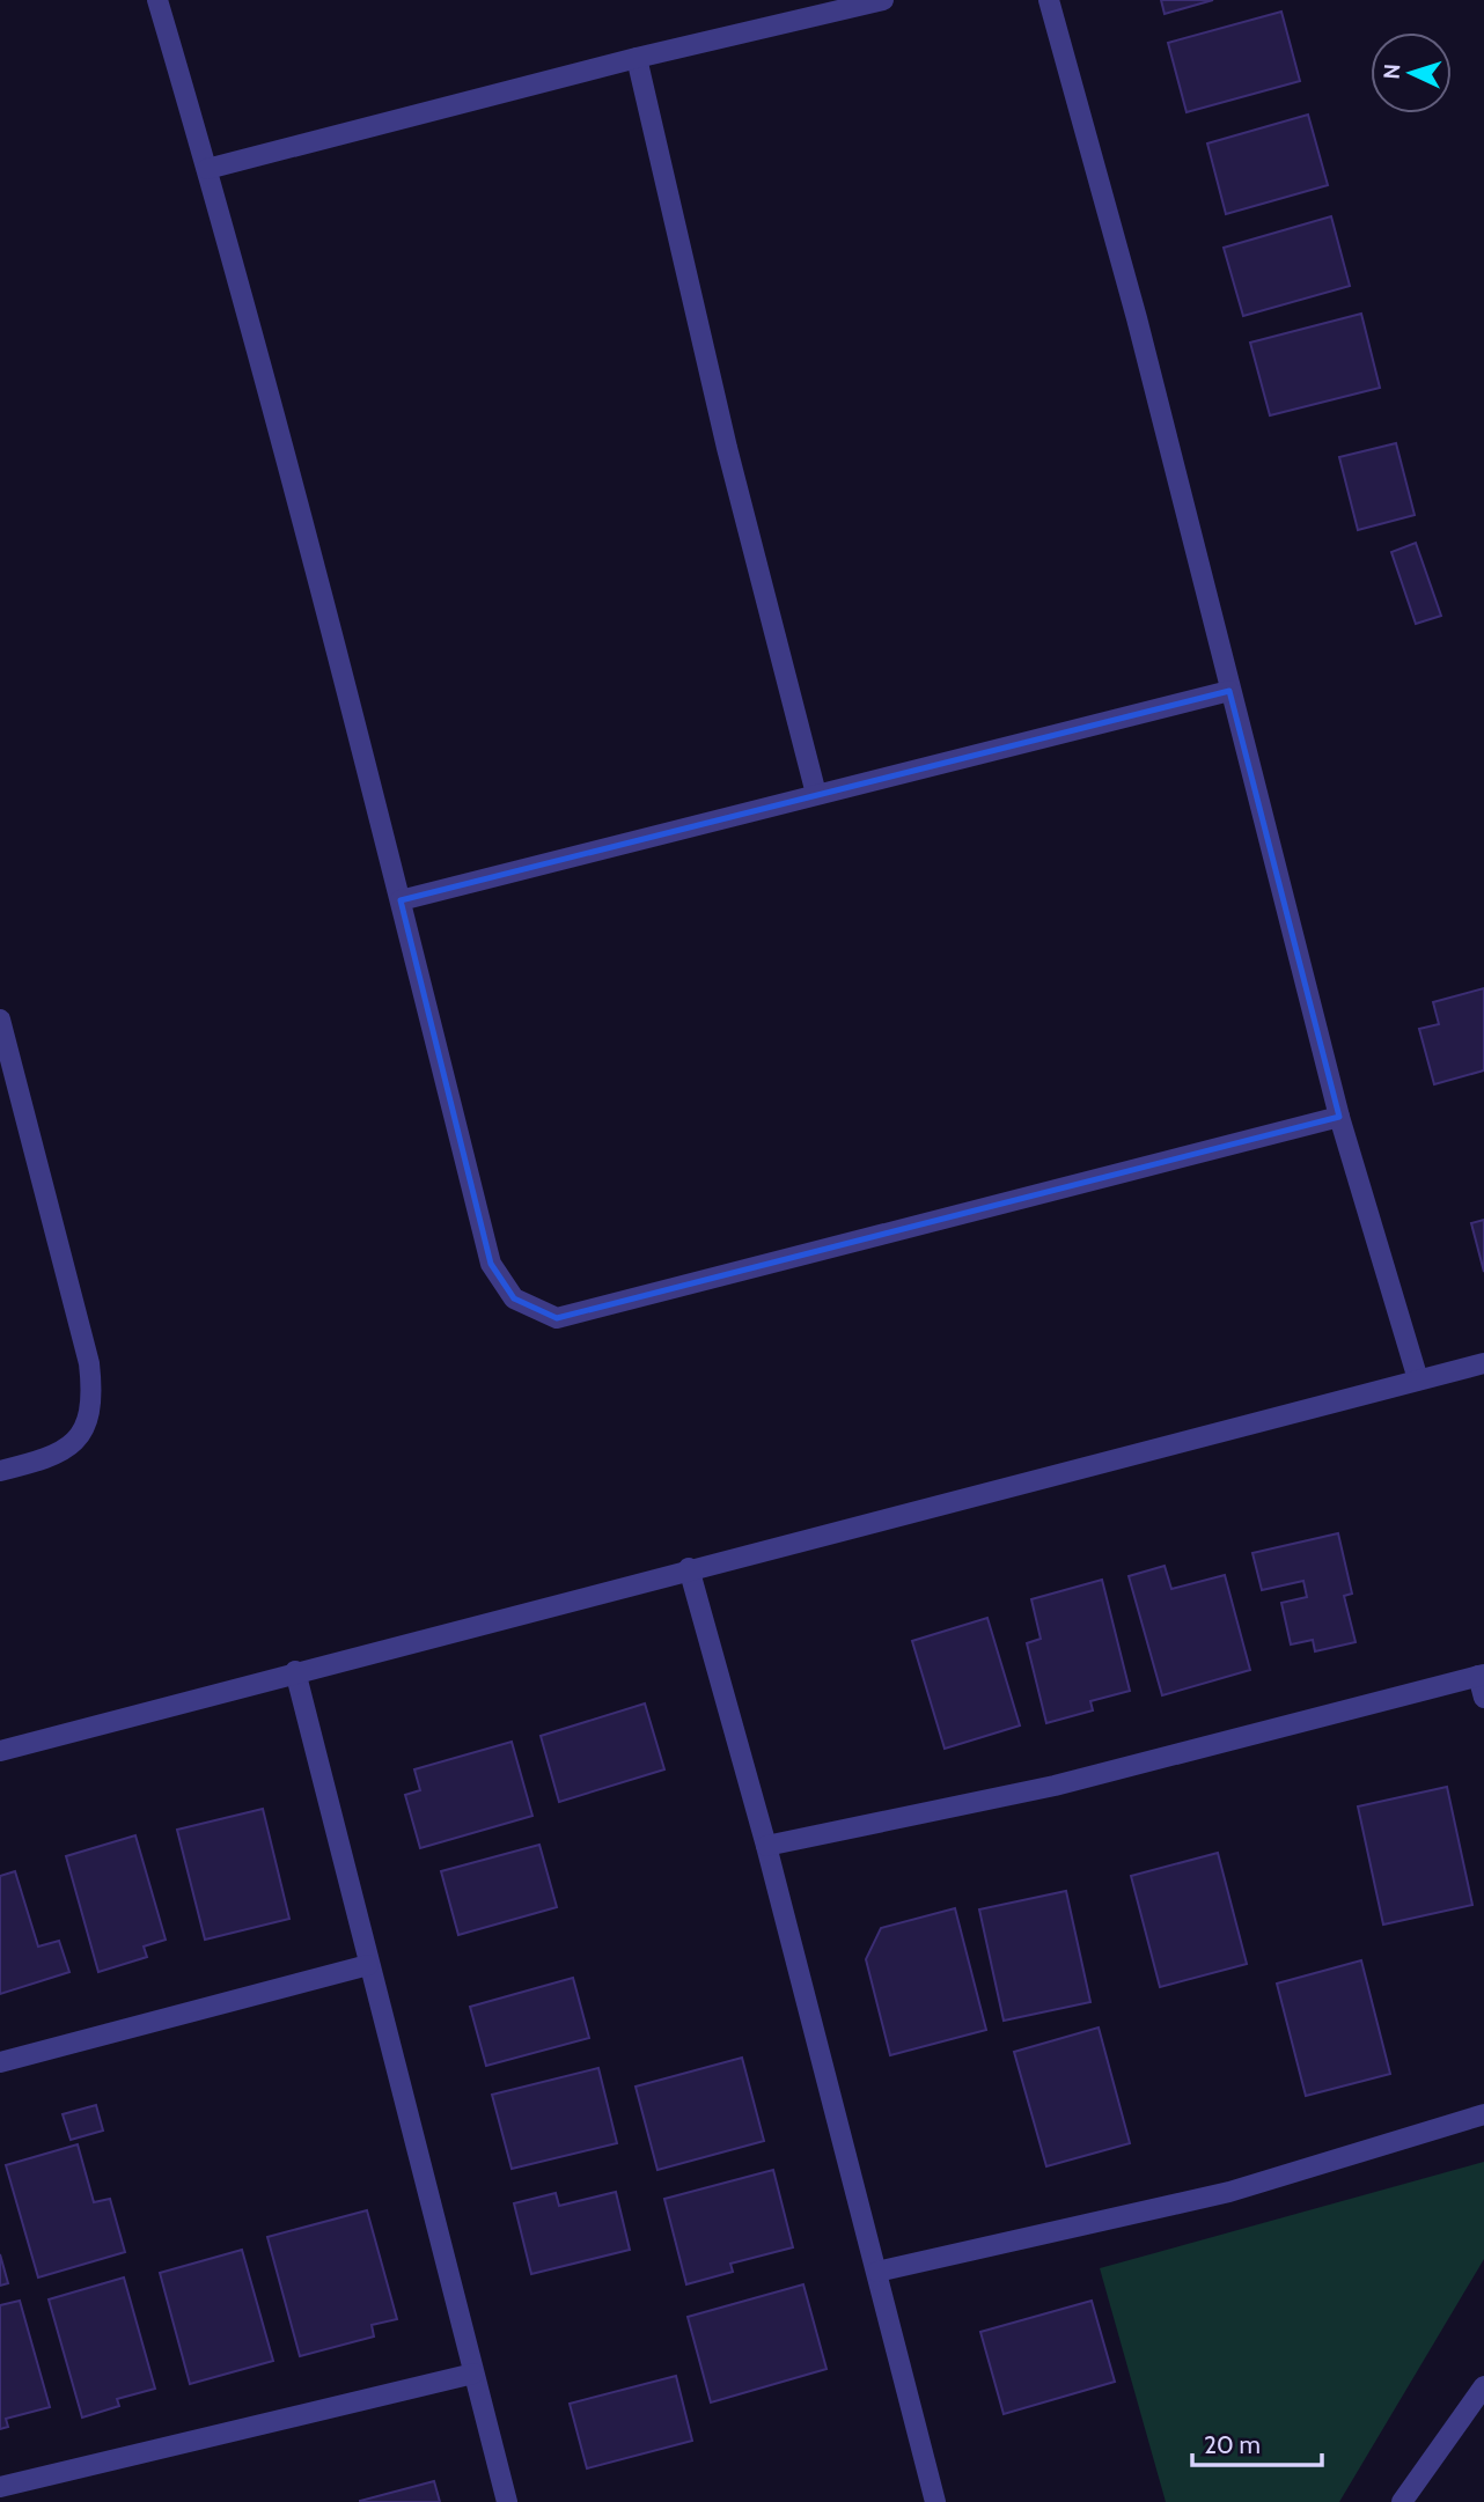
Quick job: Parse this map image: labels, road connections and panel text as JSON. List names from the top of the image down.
{
  "scale_bar": "20 m",
  "north": "left"
}
